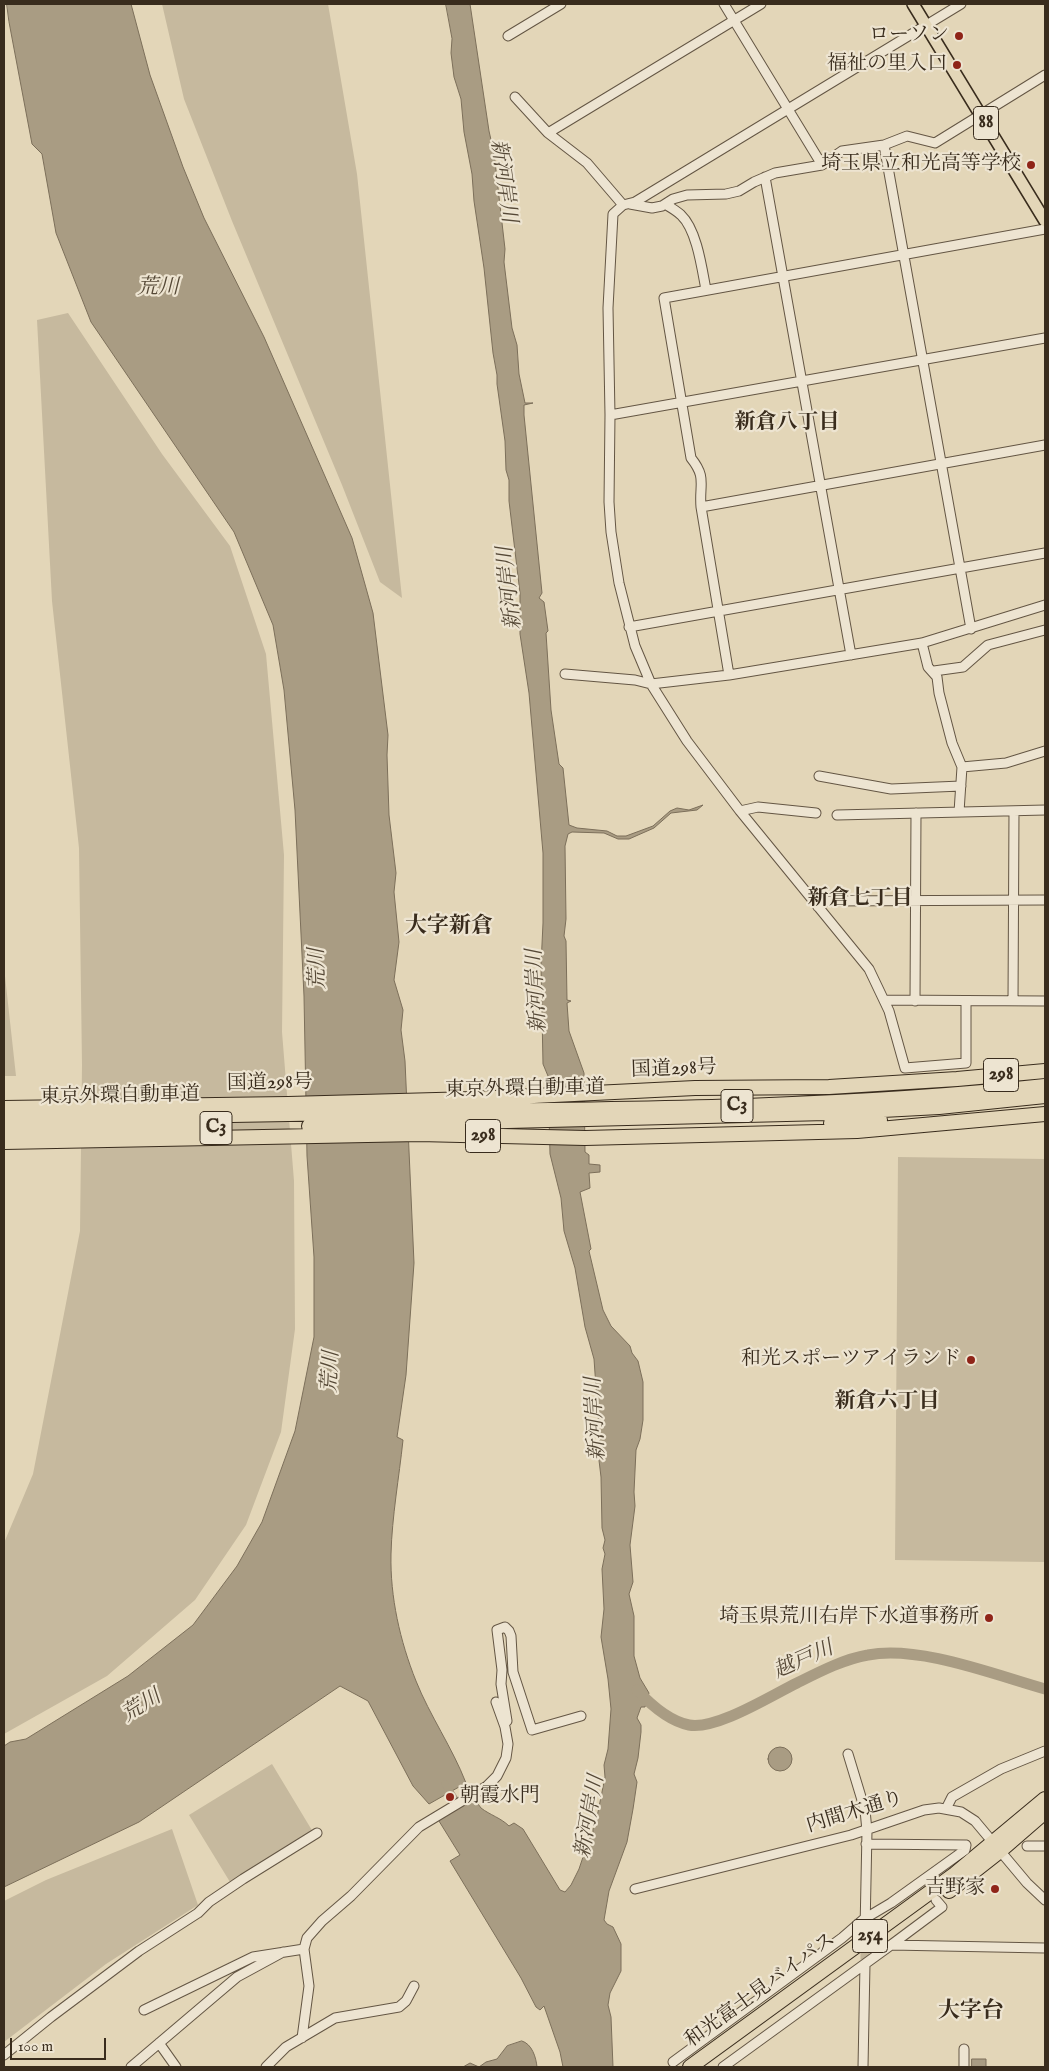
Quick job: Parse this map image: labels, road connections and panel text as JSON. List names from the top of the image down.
{
  "streets": {
    "highway": [
      "国道298号",
      "298",
      "東京外環自動車道",
      "C3",
      "254",
      "和光富士見バイパス"
    ],
    "main road": ["88"],
    "street": ["内間木通り"]
  },
  "crossings": [
    ["内間木通り", "和光富士見バイパス"]
  ],
  "districts": [
    "新倉八丁目",
    "新倉七丁目",
    "大字新倉",
    "新倉六丁目",
    "大字台"
  ],
  "water": ["新河岸川", "荒川", "越戸川"],
  "places": [
    "ローソン",
    "福祉の里入口",
    "埼玉県立和光高等学校",
    "和光スポーツアイランド",
    "埼玉県荒川右岸下水道事務所",
    "朝霞水門",
    "吉野家"
  ],
  "scale_bar": "100 m"
}
